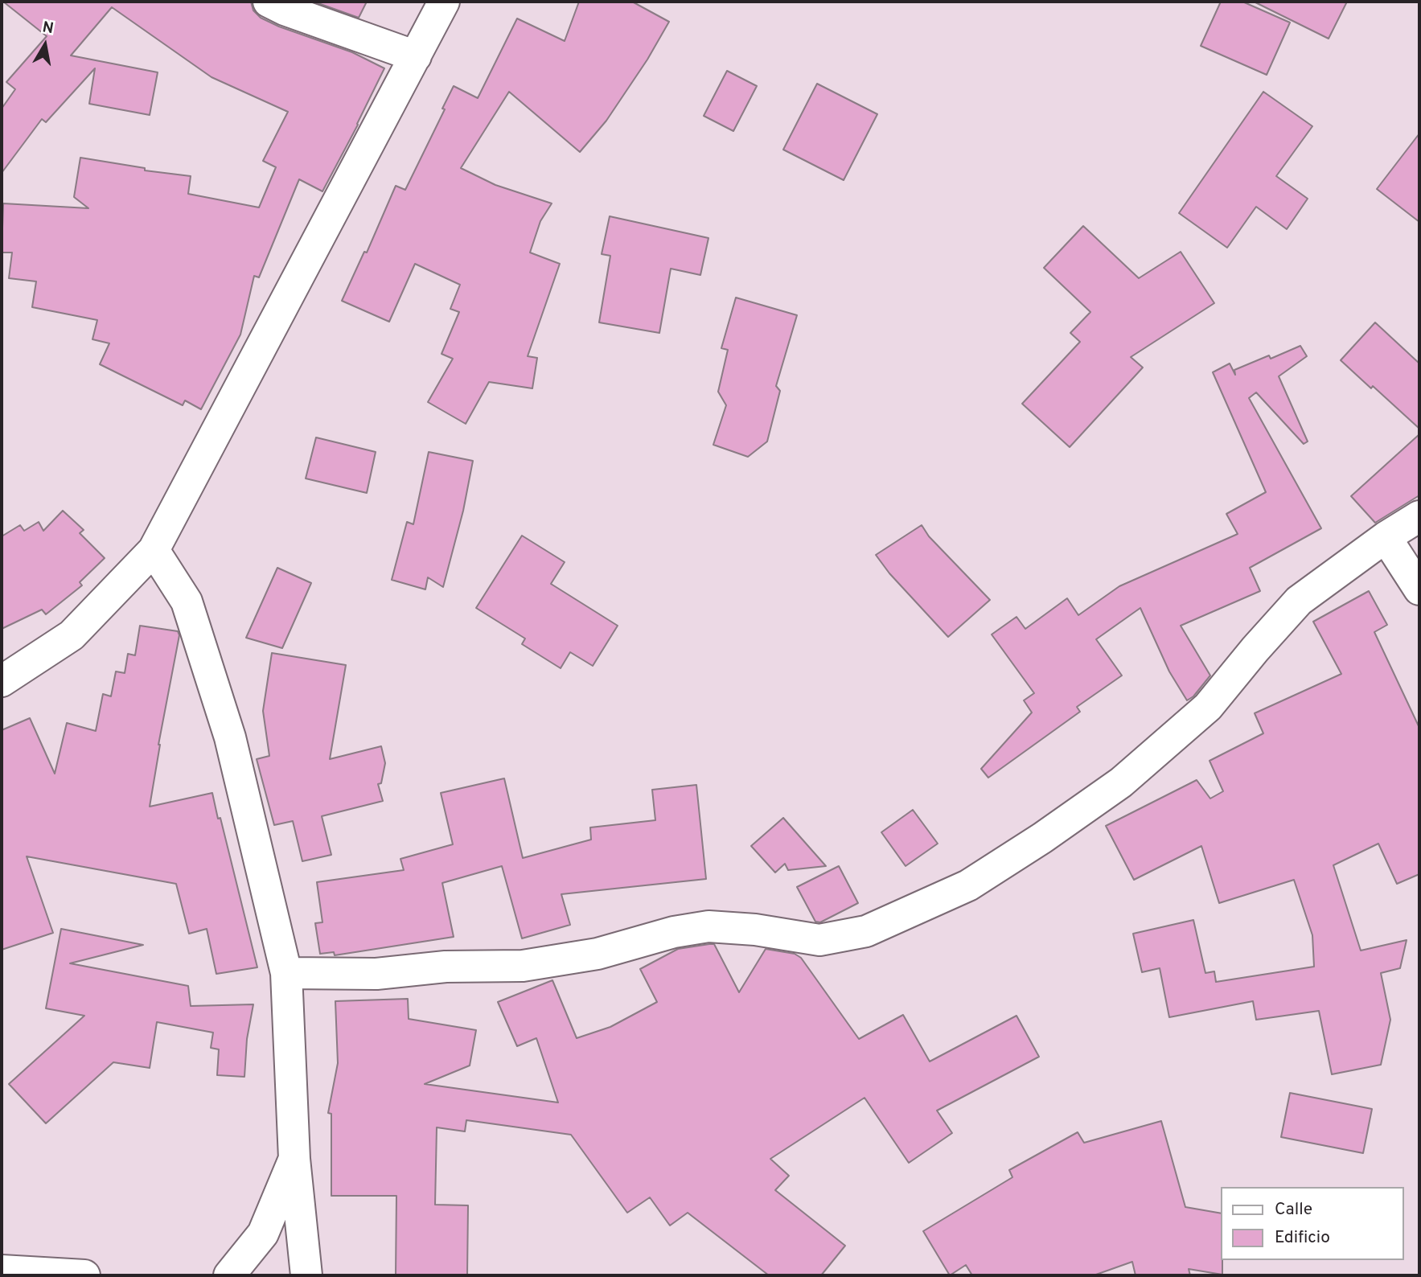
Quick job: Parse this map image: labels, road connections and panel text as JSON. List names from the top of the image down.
{
  "legend": ["Calle", "Edificio"],
  "north": "top"
}
